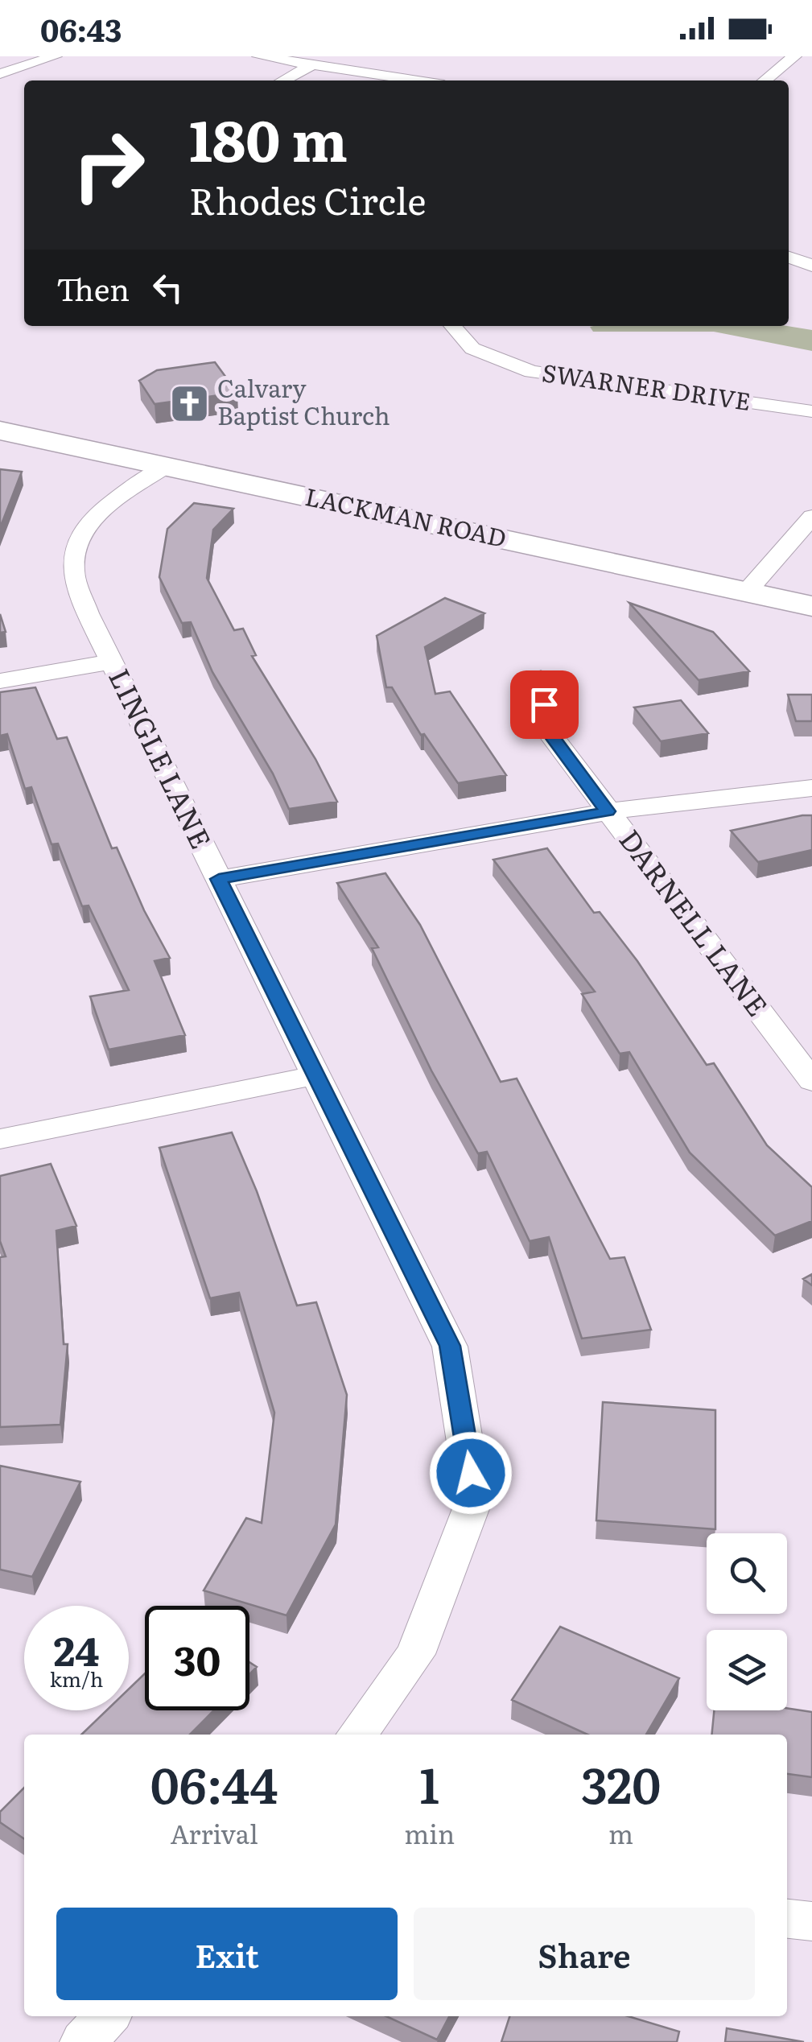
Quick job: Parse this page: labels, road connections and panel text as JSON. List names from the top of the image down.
{
  "streets": {
    "main road": ["LACKMAN ROAD"],
    "street": ["SWARNER DRIVE", "LINGLE LANE", "DARNELL LANE"]
  },
  "crossings": [
    ["LACKMAN ROAD", "LINGLE LANE"]
  ],
  "places": {
    "church": ["Calvary Baptist Church"]
  },
  "page": {
    "status": "06:43",
    "turn": ["180 m", "Rhodes Circle"],
    "then": "Then",
    "speed": "24 km/h",
    "limit": "30",
    "eta": [
      "06:44",
      "Arrival",
      "1",
      "min",
      "320",
      "m"
    ],
    "buttons": ["Exit", "Share"]
  }
}
